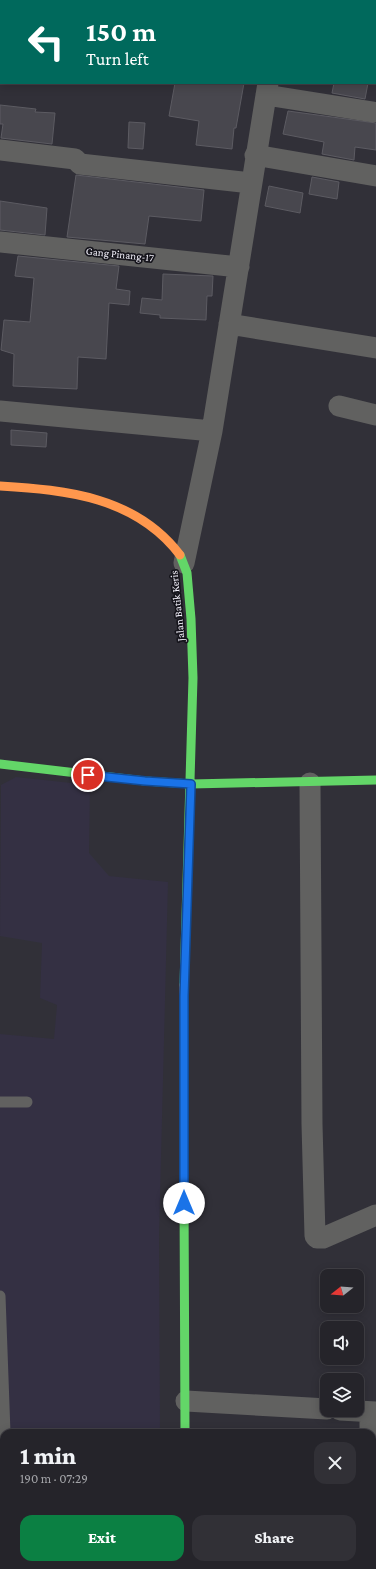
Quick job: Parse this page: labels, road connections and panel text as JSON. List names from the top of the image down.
{
  "streets": {
    "street": ["Gang Pinang-17", "Jalan Batik Keris"]
  },
  "north": "left",
  "page": {
    "turn": ["150 m", "Turn left"],
    "heading": ["1 min", "190 m · 07:29"],
    "buttons": ["Exit", "Share"]
  }
}
